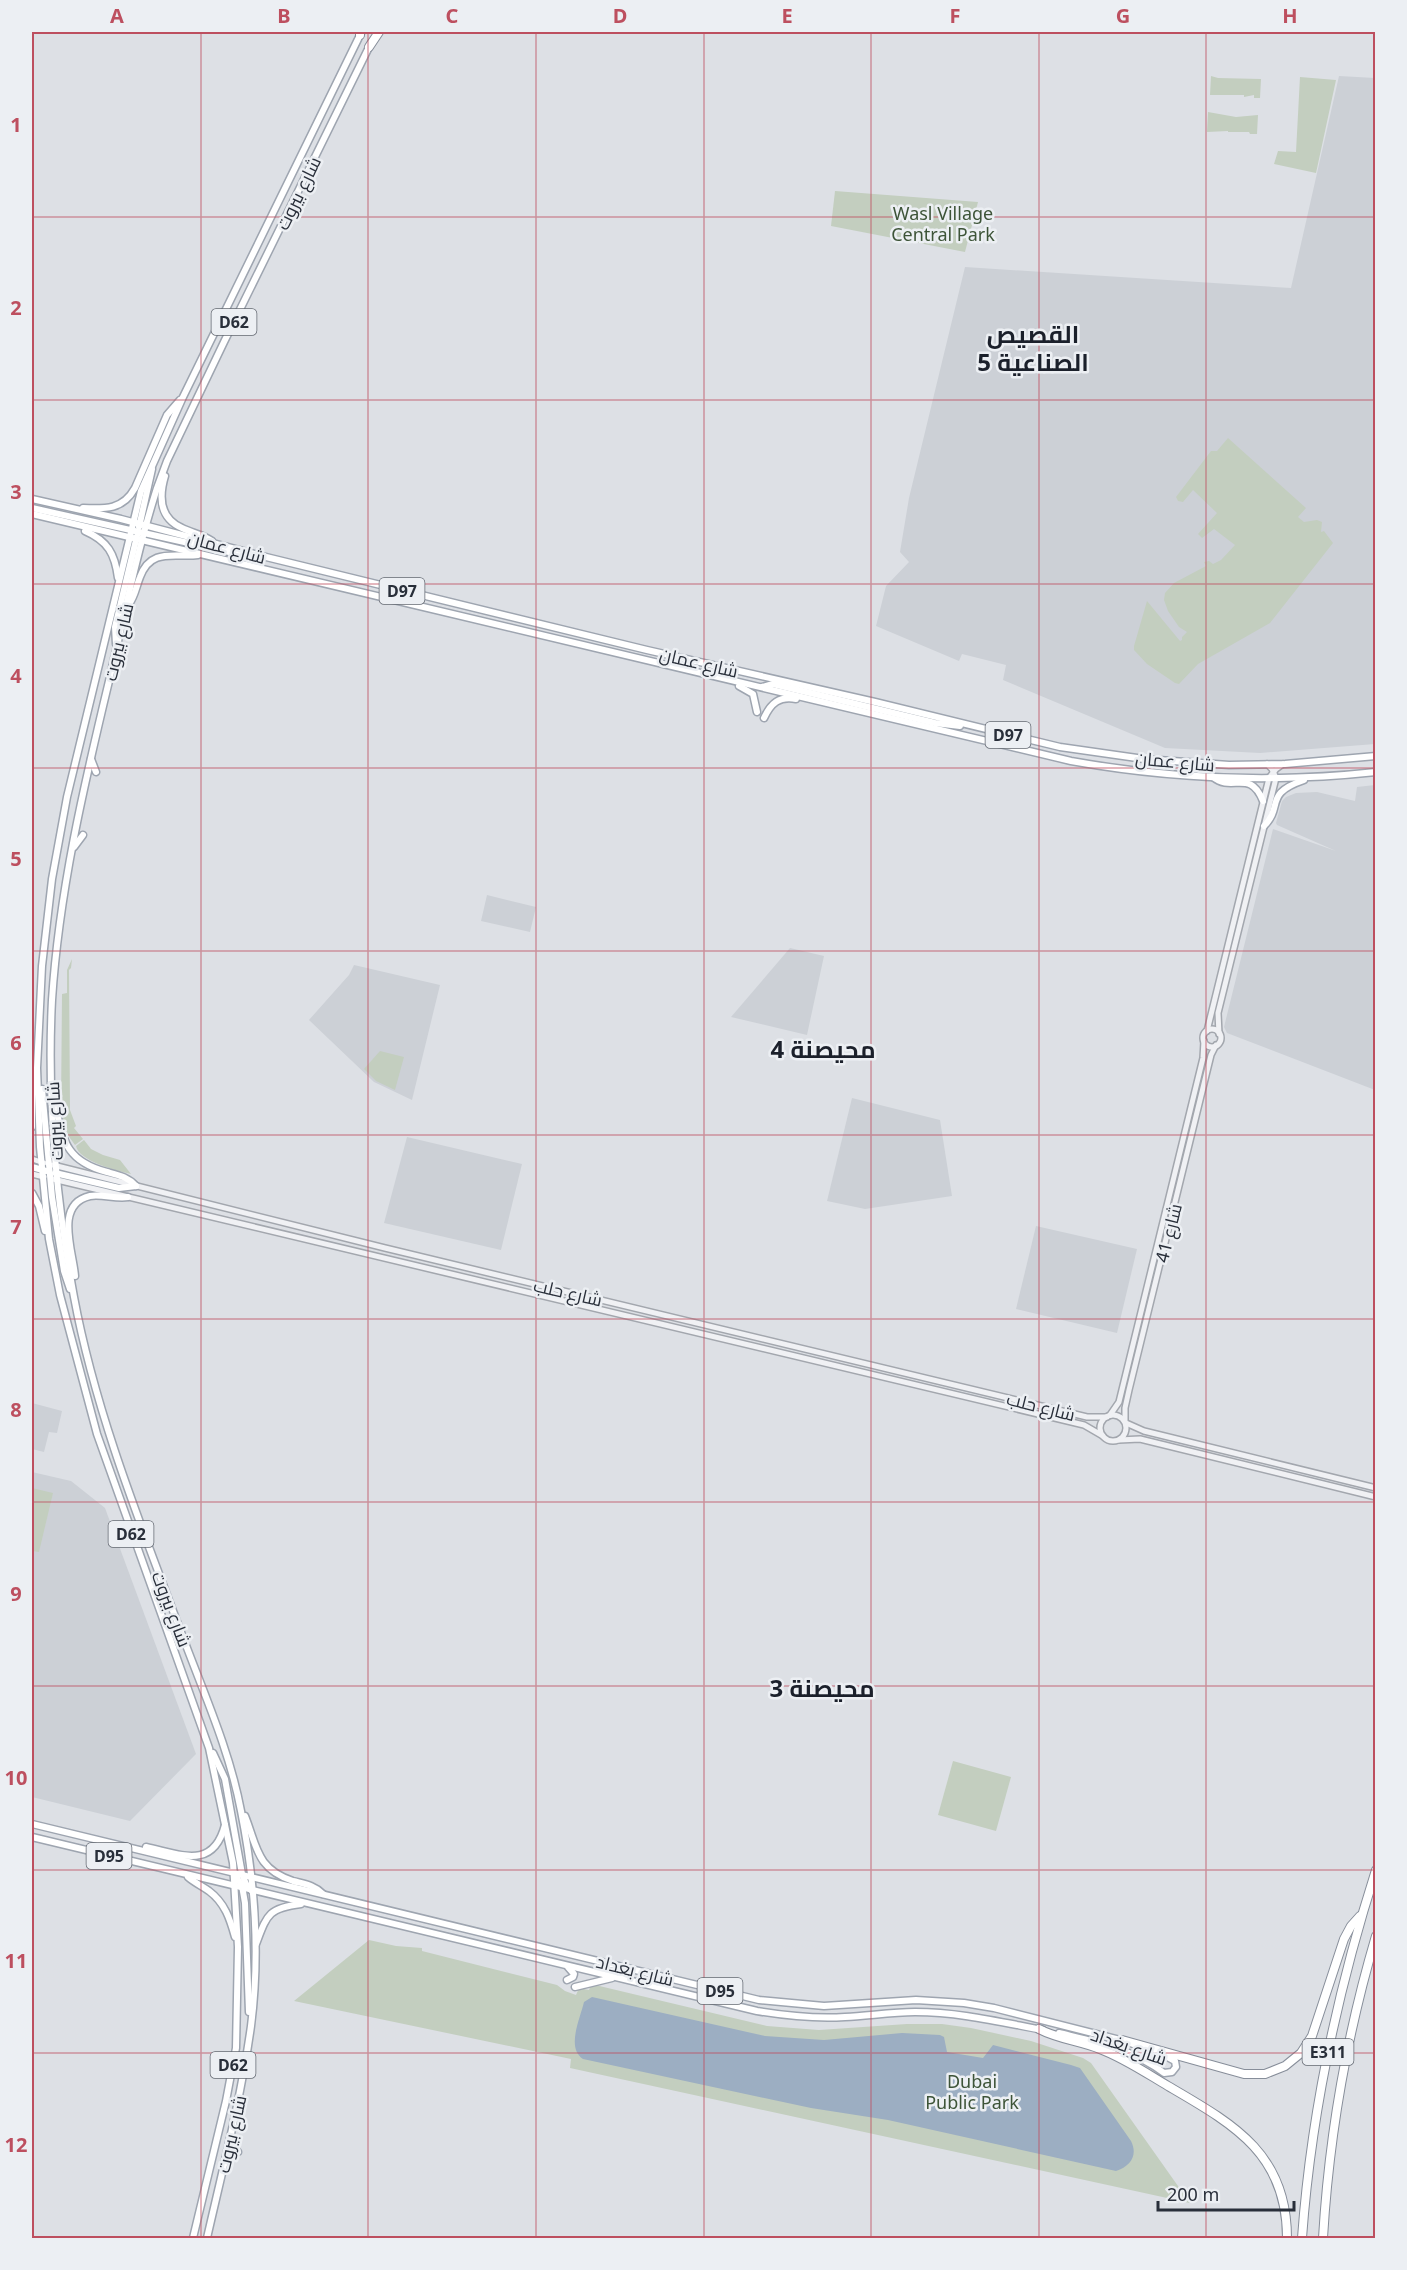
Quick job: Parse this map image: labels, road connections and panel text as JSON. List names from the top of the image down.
{
  "streets": {
    "highway": ["E311"],
    "main road": [
      "شارع بيروت",
      "D62",
      "شارع عمان",
      "D97",
      "D95",
      "شارع بغداد"
    ],
    "street": ["شارع 41", "شارع حلب"]
  },
  "crossings": [
    ["شارع بيروت", "شارع عمان"],
    ["شارع بيروت", "شارع حلب"],
    ["شارع بيروت", "شارع بغداد"],
    ["شارع 41", "شارع حلب"]
  ],
  "districts": ["القصيص الصناعية 5", "محيصنة 4", "محيصنة 3"],
  "parks": ["Wasl Village Central Park", "Dubai Public Park"],
  "scale_bar": "200 m",
  "grid": {
    "columns": [
      "A",
      "B",
      "C",
      "D",
      "E",
      "F",
      "G",
      "H"
    ],
    "rows": [
      "1",
      "2",
      "3",
      "4",
      "5",
      "6",
      "7",
      "8",
      "9",
      "10",
      "11",
      "12"
    ]
  }
}
